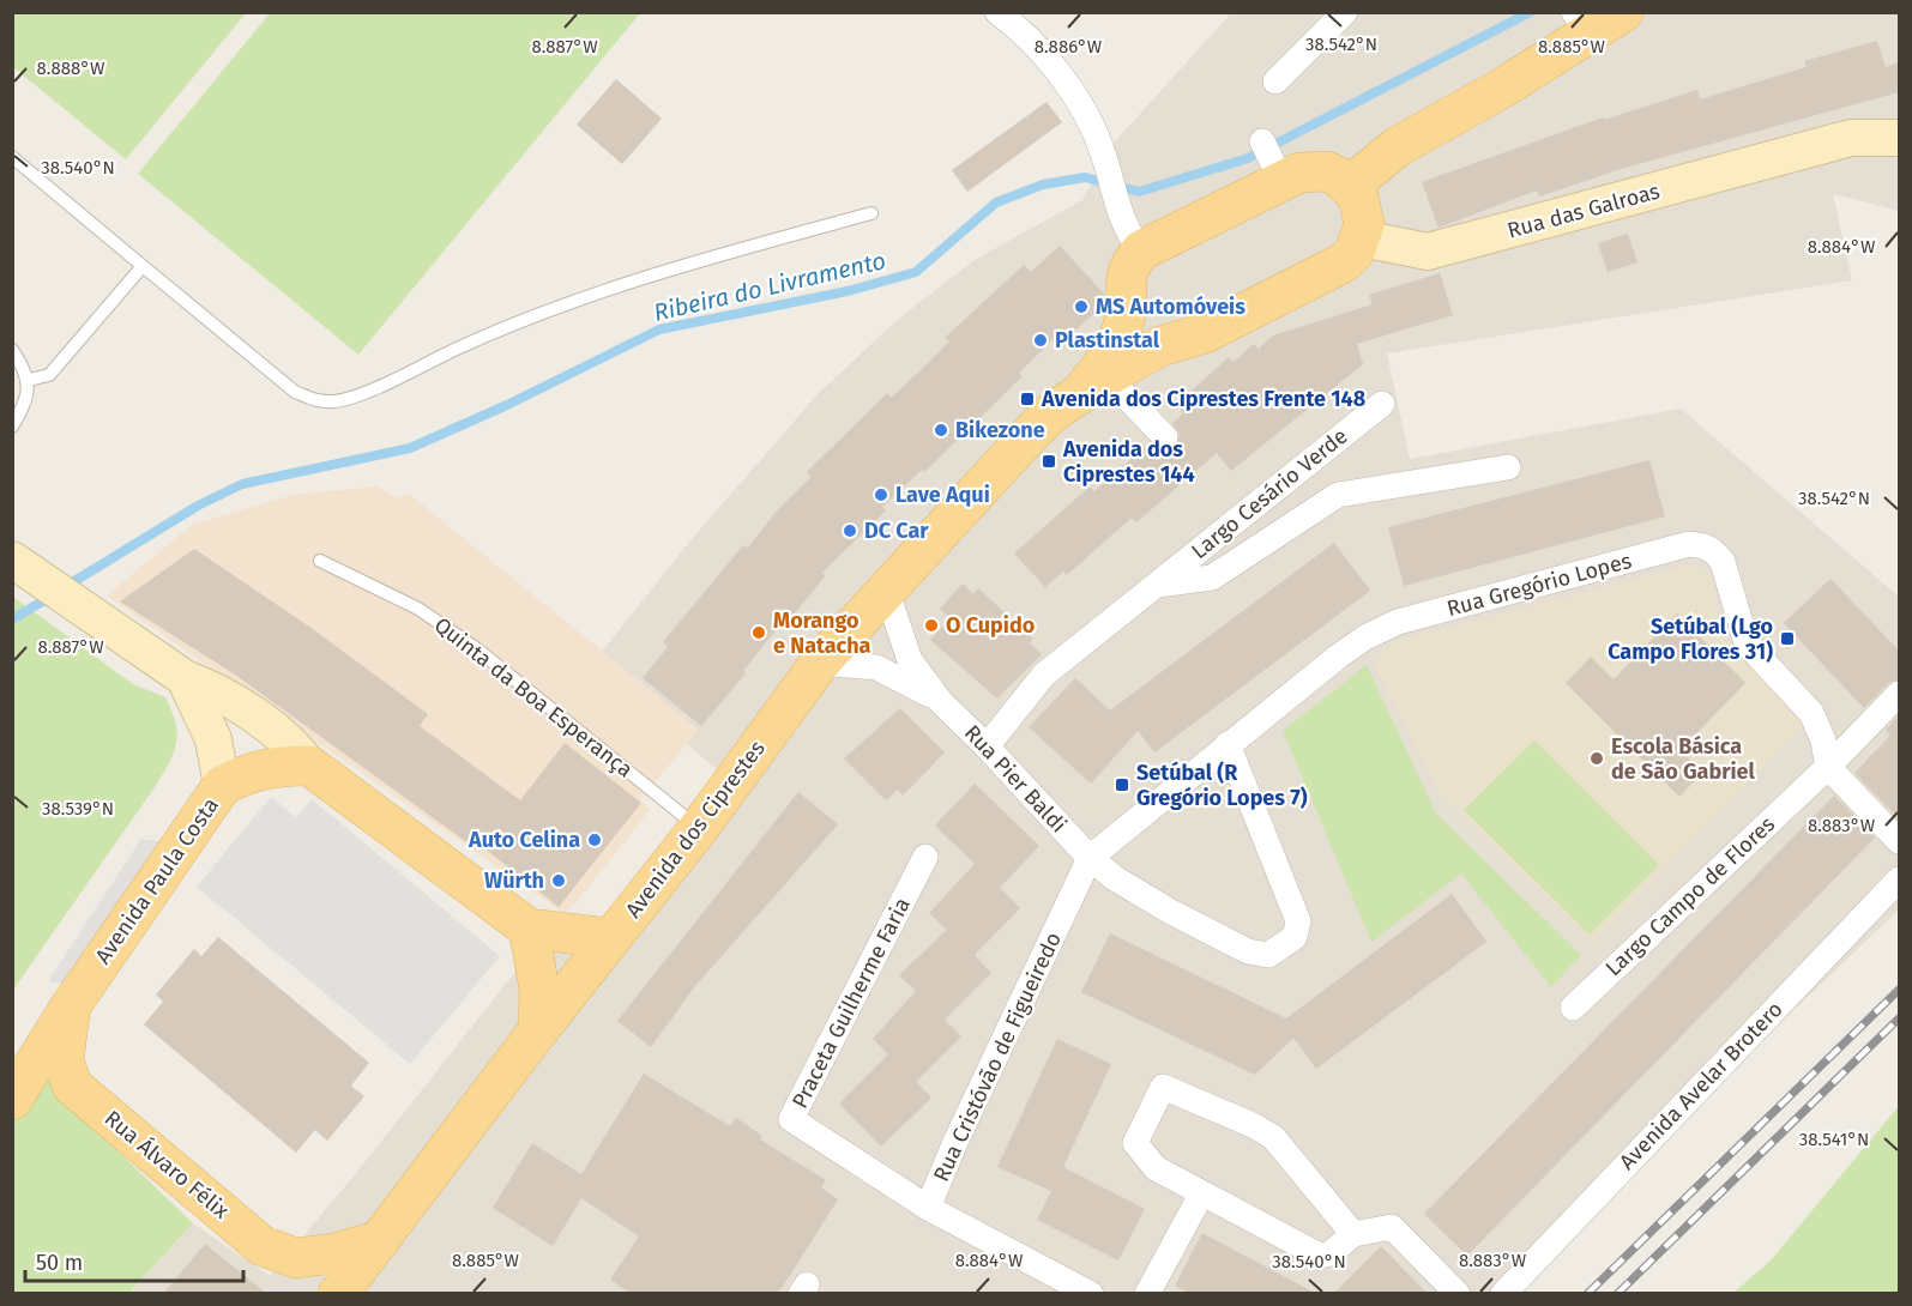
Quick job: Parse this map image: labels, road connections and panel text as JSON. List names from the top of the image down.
{
  "streets": {
    "main road": [
      "Rua das Galroas",
      "Avenida dos Ciprestes",
      "Avenida Paula Costa",
      "Rua Álvaro Félix"
    ],
    "street": [
      "Largo Cesário Verde",
      "Rua Gregório Lopes",
      "Rua Pier Baldi",
      "Largo Campo de Flores",
      "Praceta Guilherme Faria",
      "Rua Cristóvão de Figueiredo",
      "Avenida Avelar Brotero"
    ],
    "lane": ["Quinta da Boa Esperança"]
  },
  "crossings": [
    ["Rua das Galroas", "Avenida dos Ciprestes"],
    ["Largo Cesário Verde", "Rua Pier Baldi"],
    ["Rua Gregório Lopes", "Rua Pier Baldi"],
    ["Rua Gregório Lopes", "Largo Campo de Flores"],
    ["Rua Gregório Lopes", "Rua Cristóvão de Figueiredo"],
    ["Quinta da Boa Esperança", "Avenida dos Ciprestes"],
    ["Rua Pier Baldi", "Avenida dos Ciprestes"],
    ["Rua Pier Baldi", "Rua Cristóvão de Figueiredo"],
    ["Avenida dos Ciprestes", "Rua Álvaro Félix"],
    ["Avenida Paula Costa", "Rua Álvaro Félix"],
    ["Praceta Guilherme Faria", "Rua Cristóvão de Figueiredo"]
  ],
  "water": ["Ribeira do Livramento"],
  "places": {
    "other": [
      "MS Automóveis",
      "Plastinstal",
      "Bikezone",
      "Lave Aqui",
      "DC Car",
      "O Cupido",
      "Morango e Natacha",
      "Escola Básica de São Gabriel",
      "Auto Celina",
      "Würth"
    ],
    "transit": [
      "Avenida dos Ciprestes Frente 148",
      "Avenida dos Ciprestes 144",
      "Setúbal (Lgo Campo Flores 31)",
      "Setúbal (R Gregório Lopes 7)"
    ]
  },
  "scale_bar": "50 m",
  "coordinates": [
    "38.542°N",
    "8.887°W",
    "8.886°W",
    "8.885°W",
    "8.888°W",
    "38.540°N",
    "8.884°W",
    "38.539°N",
    "8.883°W",
    "38.541°N"
  ]
}
